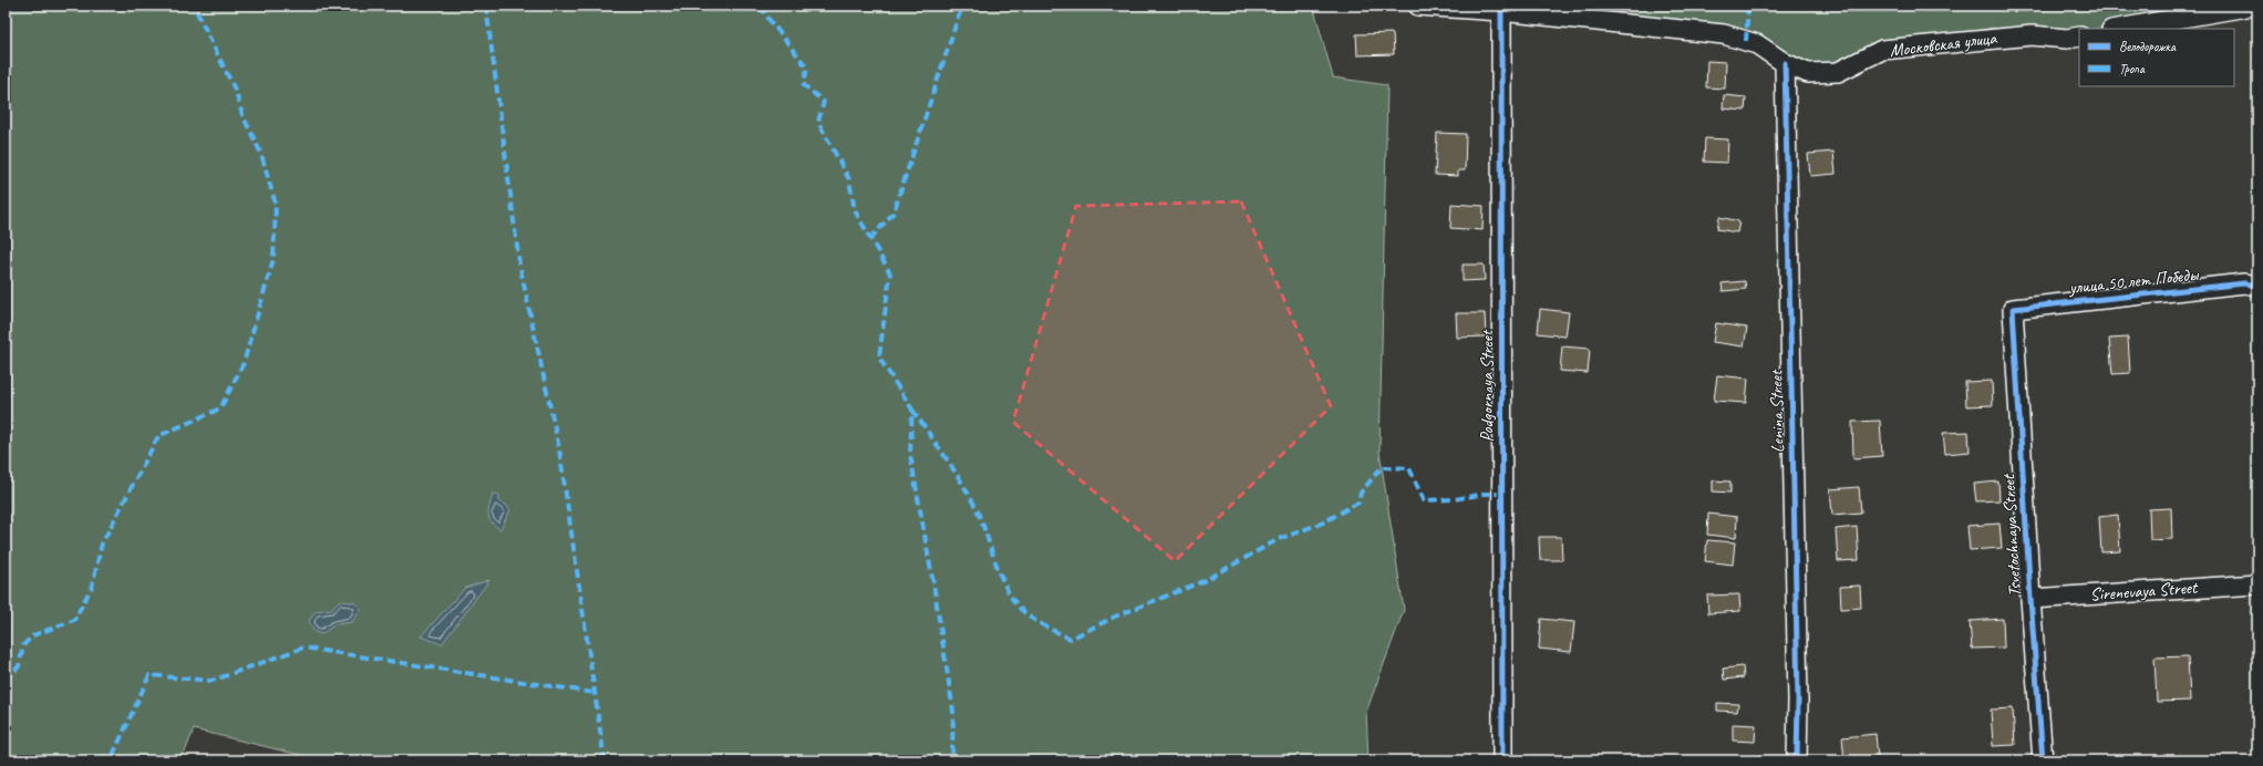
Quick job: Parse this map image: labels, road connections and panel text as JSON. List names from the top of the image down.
{
  "streets": {
    "street": [
      "Московская улица",
      "улица 50 лет Победы",
      "Podgornaya Street",
      "Lenina Street",
      "Tsvetochnaya Street",
      "Sirenevaya Street"
    ]
  },
  "crossings": [
    ["Московская улица", "Podgornaya Street"],
    ["Московская улица", "Lenina Street"],
    ["улица 50 лет Победы", "Tsvetochnaya Street"],
    ["Tsvetochnaya Street", "Sirenevaya Street"]
  ],
  "legend": ["Велодорожка", "Тропа"]
}
